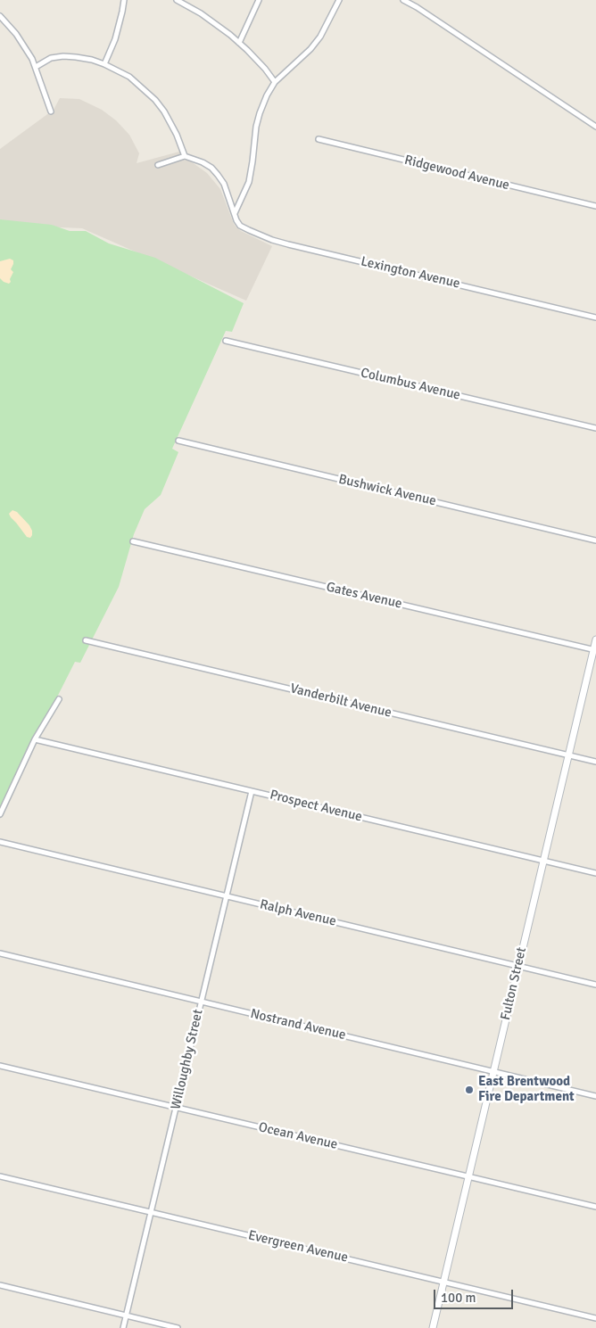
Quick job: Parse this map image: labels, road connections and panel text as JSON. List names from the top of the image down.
{
  "streets": {
    "street": [
      "Ridgewood Avenue",
      "Lexington Avenue",
      "Columbus Avenue",
      "Bushwick Avenue",
      "Gates Avenue",
      "Vanderbilt Avenue",
      "Prospect Avenue",
      "Ralph Avenue",
      "Fulton Street",
      "Nostrand Avenue",
      "Willoughby Street",
      "Ocean Avenue",
      "Evergreen Avenue"
    ]
  },
  "crossings": [
    ["Gates Avenue", "Fulton Street"],
    ["Vanderbilt Avenue", "Fulton Street"],
    ["Prospect Avenue", "Fulton Street"],
    ["Prospect Avenue", "Willoughby Street"],
    ["Ralph Avenue", "Fulton Street"],
    ["Ralph Avenue", "Willoughby Street"],
    ["Fulton Street", "Nostrand Avenue"],
    ["Fulton Street", "Ocean Avenue"],
    ["Fulton Street", "Evergreen Avenue"],
    ["Nostrand Avenue", "Willoughby Street"],
    ["Willoughby Street", "Ocean Avenue"],
    ["Willoughby Street", "Evergreen Avenue"]
  ],
  "places": ["East Brentwood Fire Department"],
  "scale_bar": "100 m"
}
